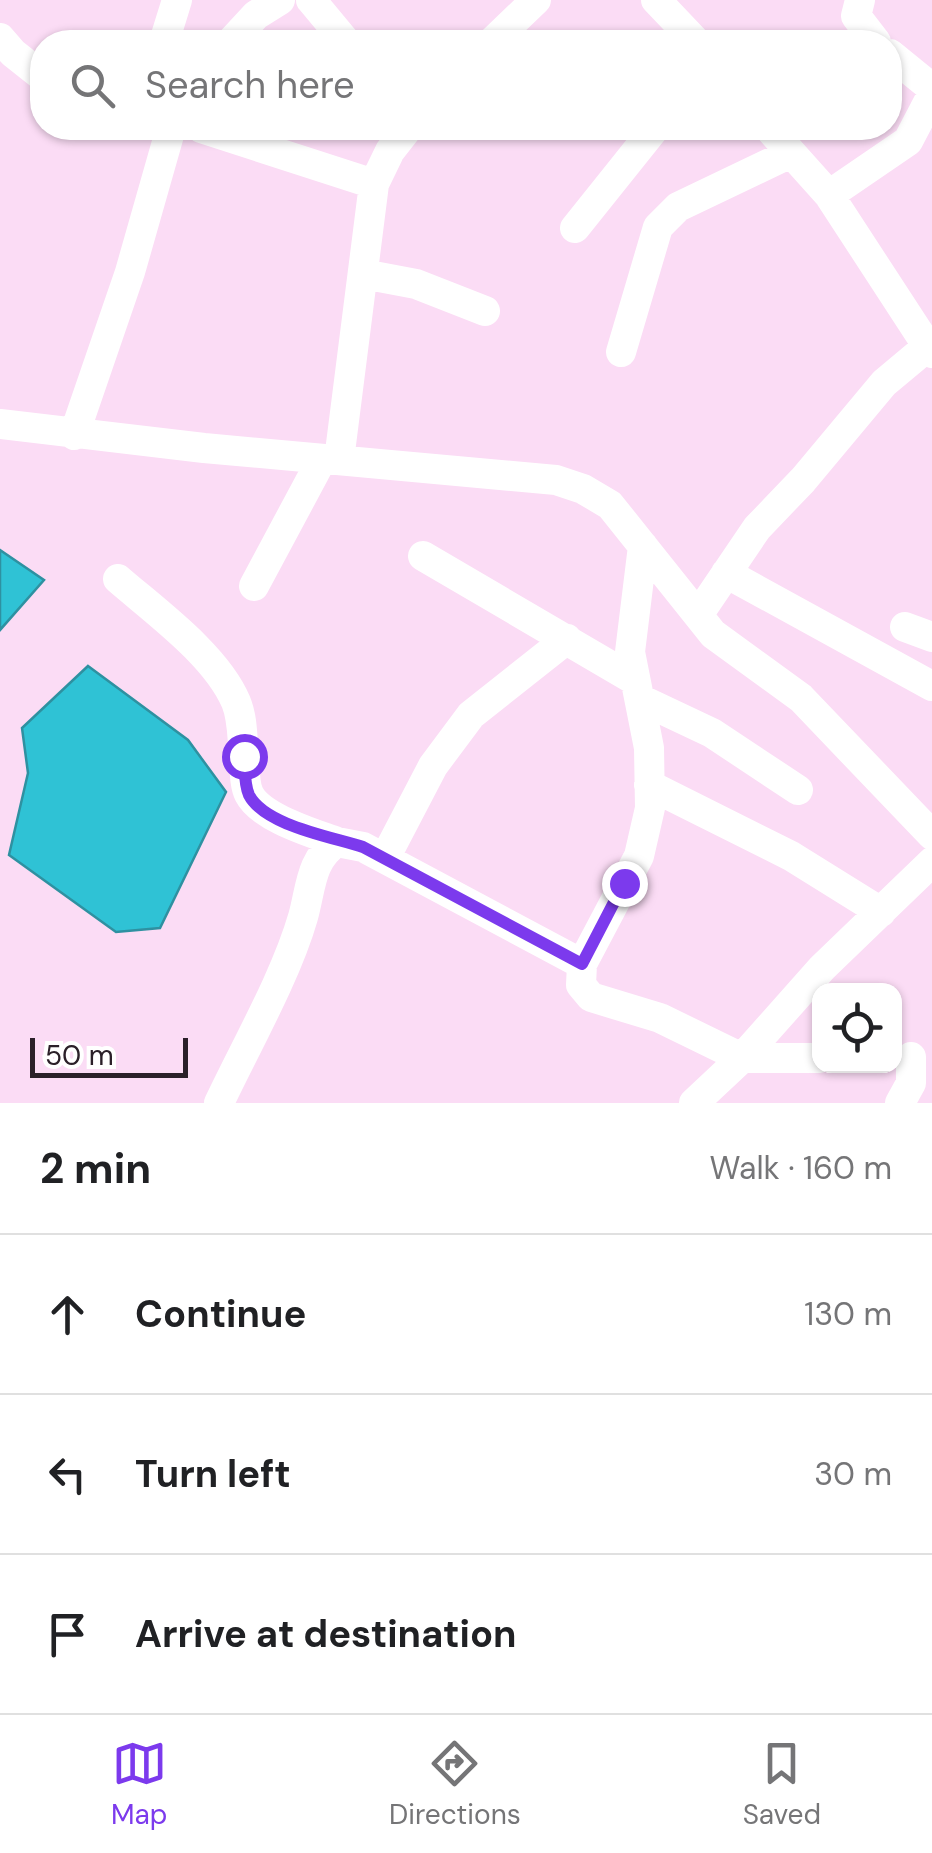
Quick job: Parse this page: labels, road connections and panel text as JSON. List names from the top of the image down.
{
  "scale_bar": "50 m",
  "page": {
    "search": "Search here",
    "scale": "50 m",
    "heading": ["2 min", "Walk · 160 m"],
    "list": [
      ["Continue", "130 m"],
      ["Turn left", "30 m"],
      "Arrive at destination"
    ],
    "nav": ["Map", "Directions", "Saved"]
  }
}
